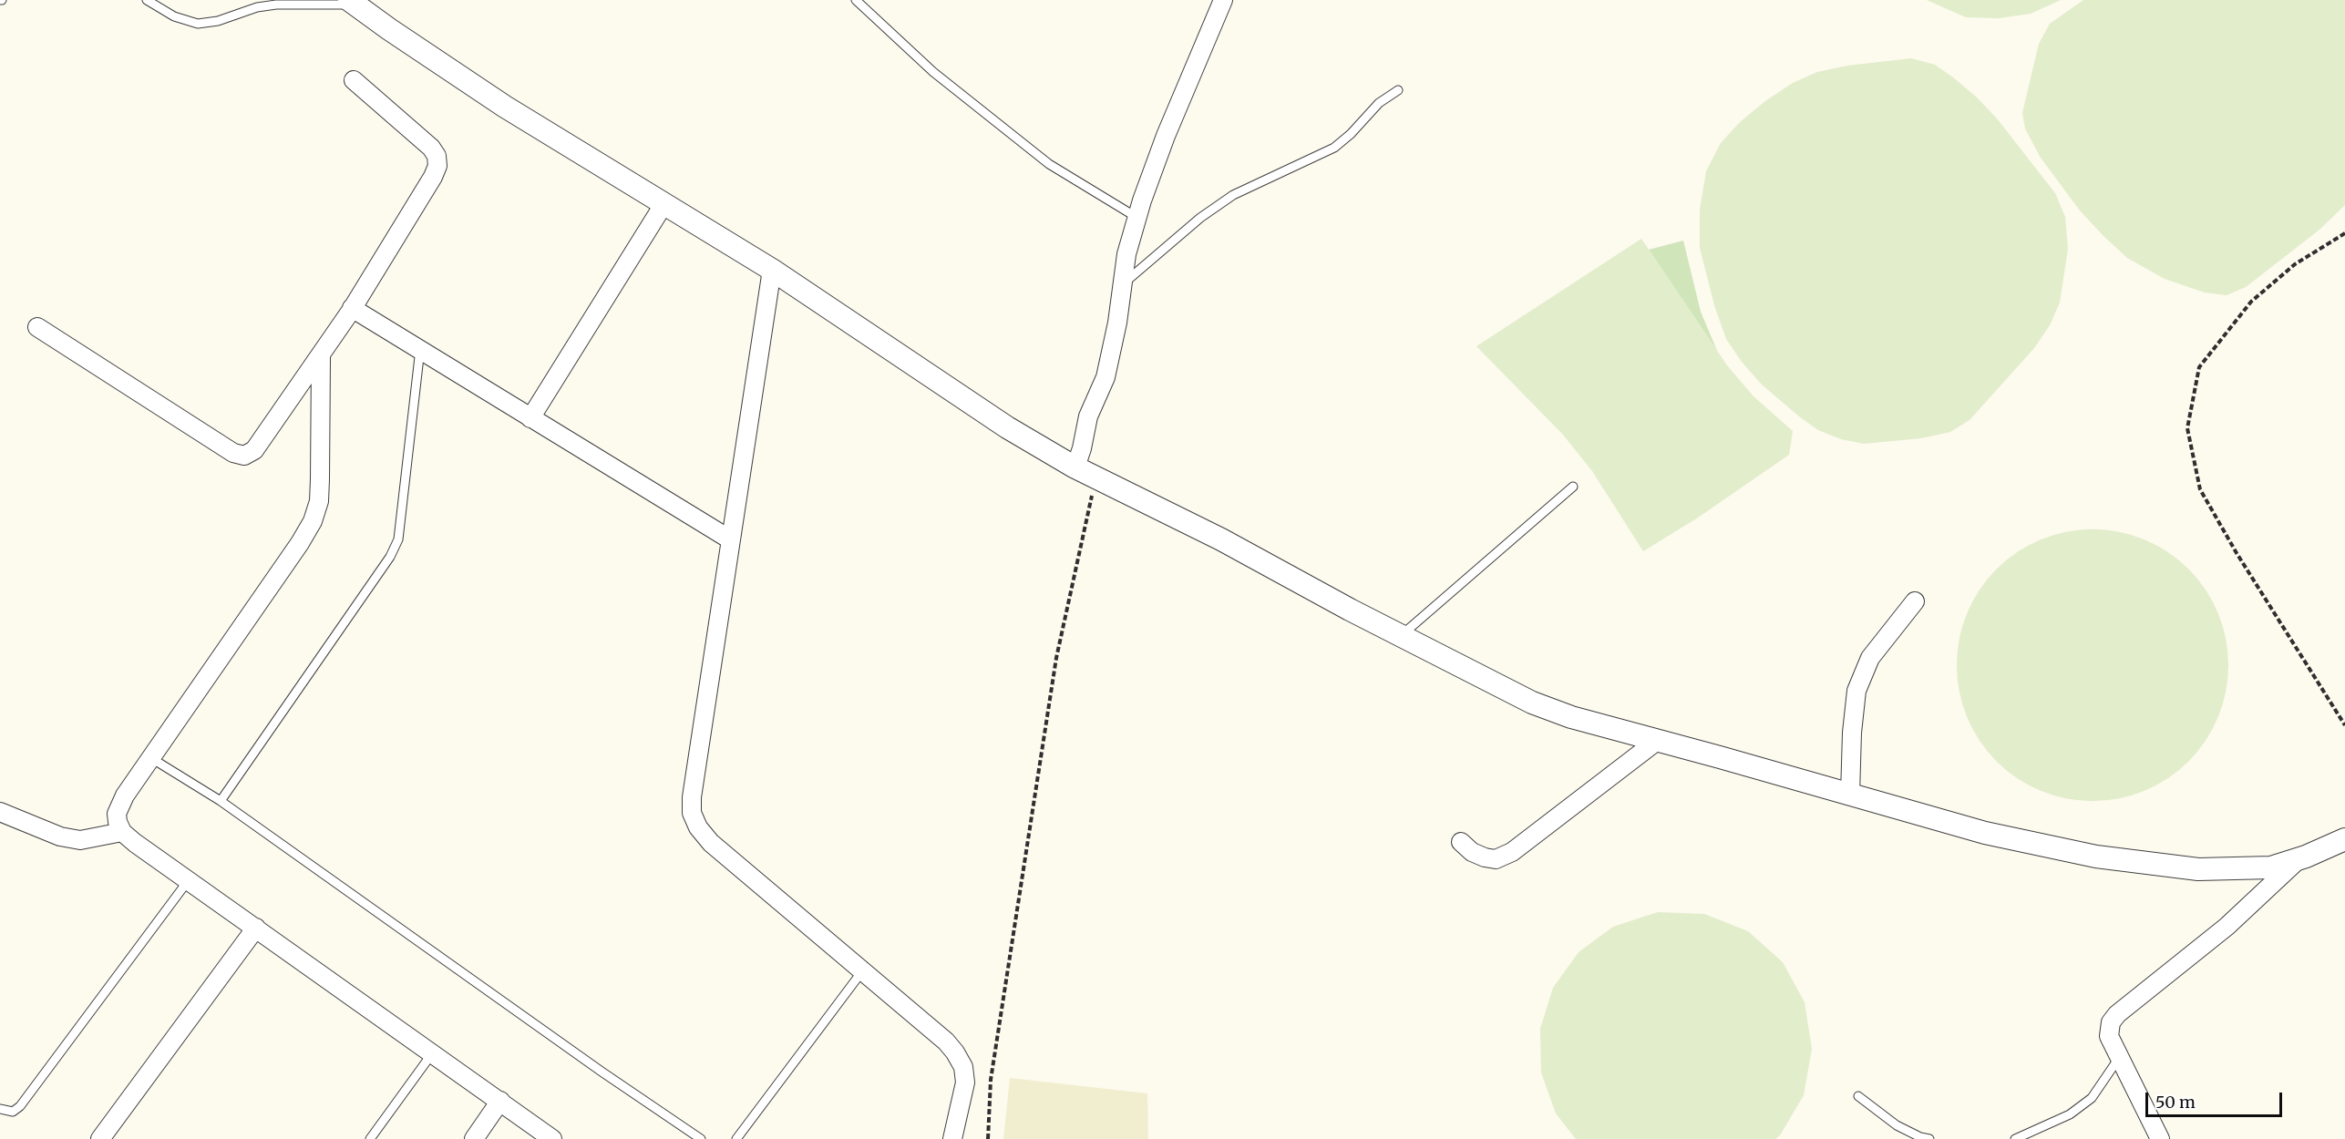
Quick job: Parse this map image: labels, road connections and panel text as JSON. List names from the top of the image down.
{
  "scale_bar": "50 m"
}
